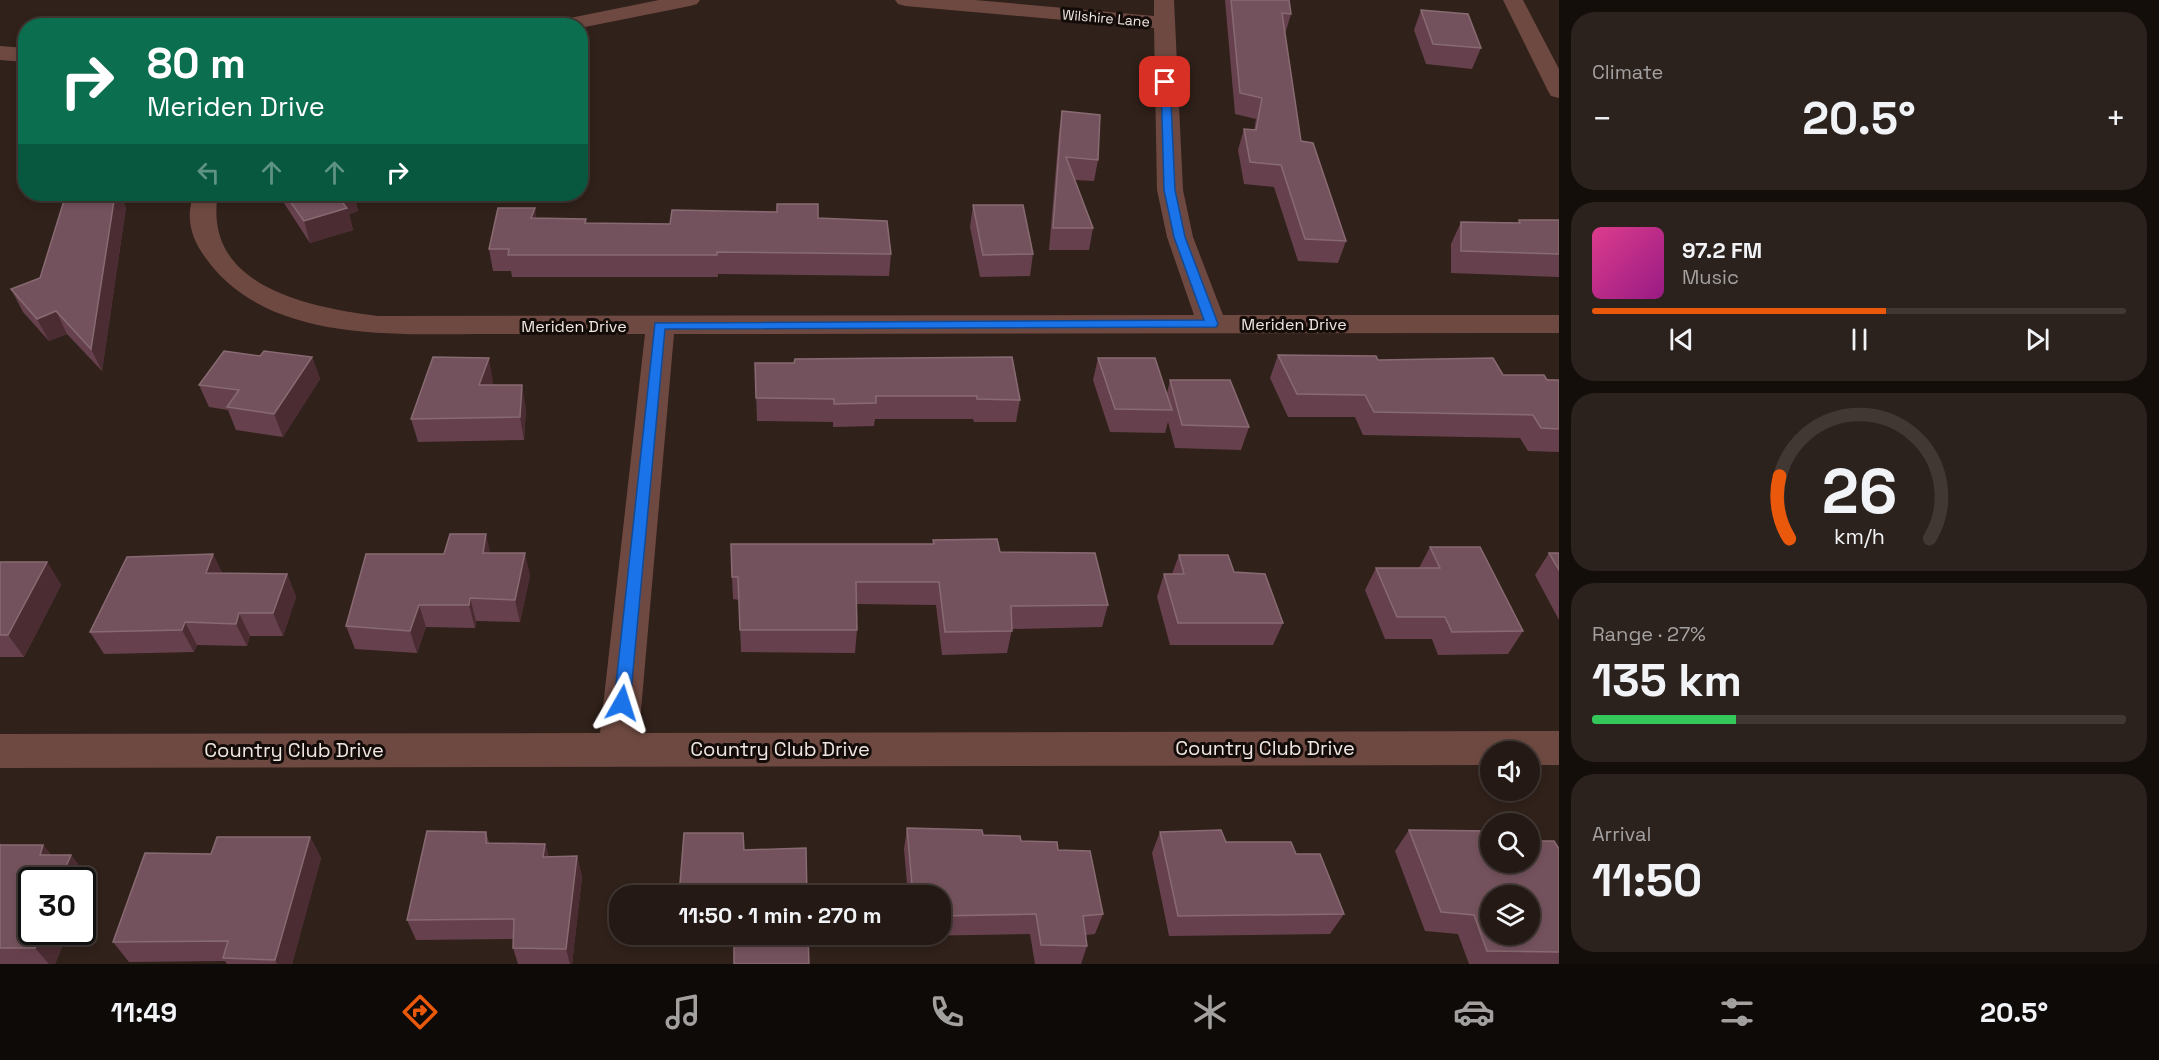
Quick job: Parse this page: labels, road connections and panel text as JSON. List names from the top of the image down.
{
  "streets": {
    "street": ["Wilshire Lane", "Meriden Drive", "Country Club Drive"]
  },
  "page": {
    "tile": [
      "Climate",
      ["Range · 27%", "135 km"],
      ["Arrival", "11:50"]
    ],
    "turn": ["80 m", "Meriden Drive"],
    "heat": ["−", "20.5°", "+"],
    "song": ["97.2 FM", "Music"],
    "limit": "30",
    "trip": "11:50 · 1 min · 270 m",
    "tabs": ["11:49", "20.5°"],
    "gauge": ["26", "km/h"]
  }
}
